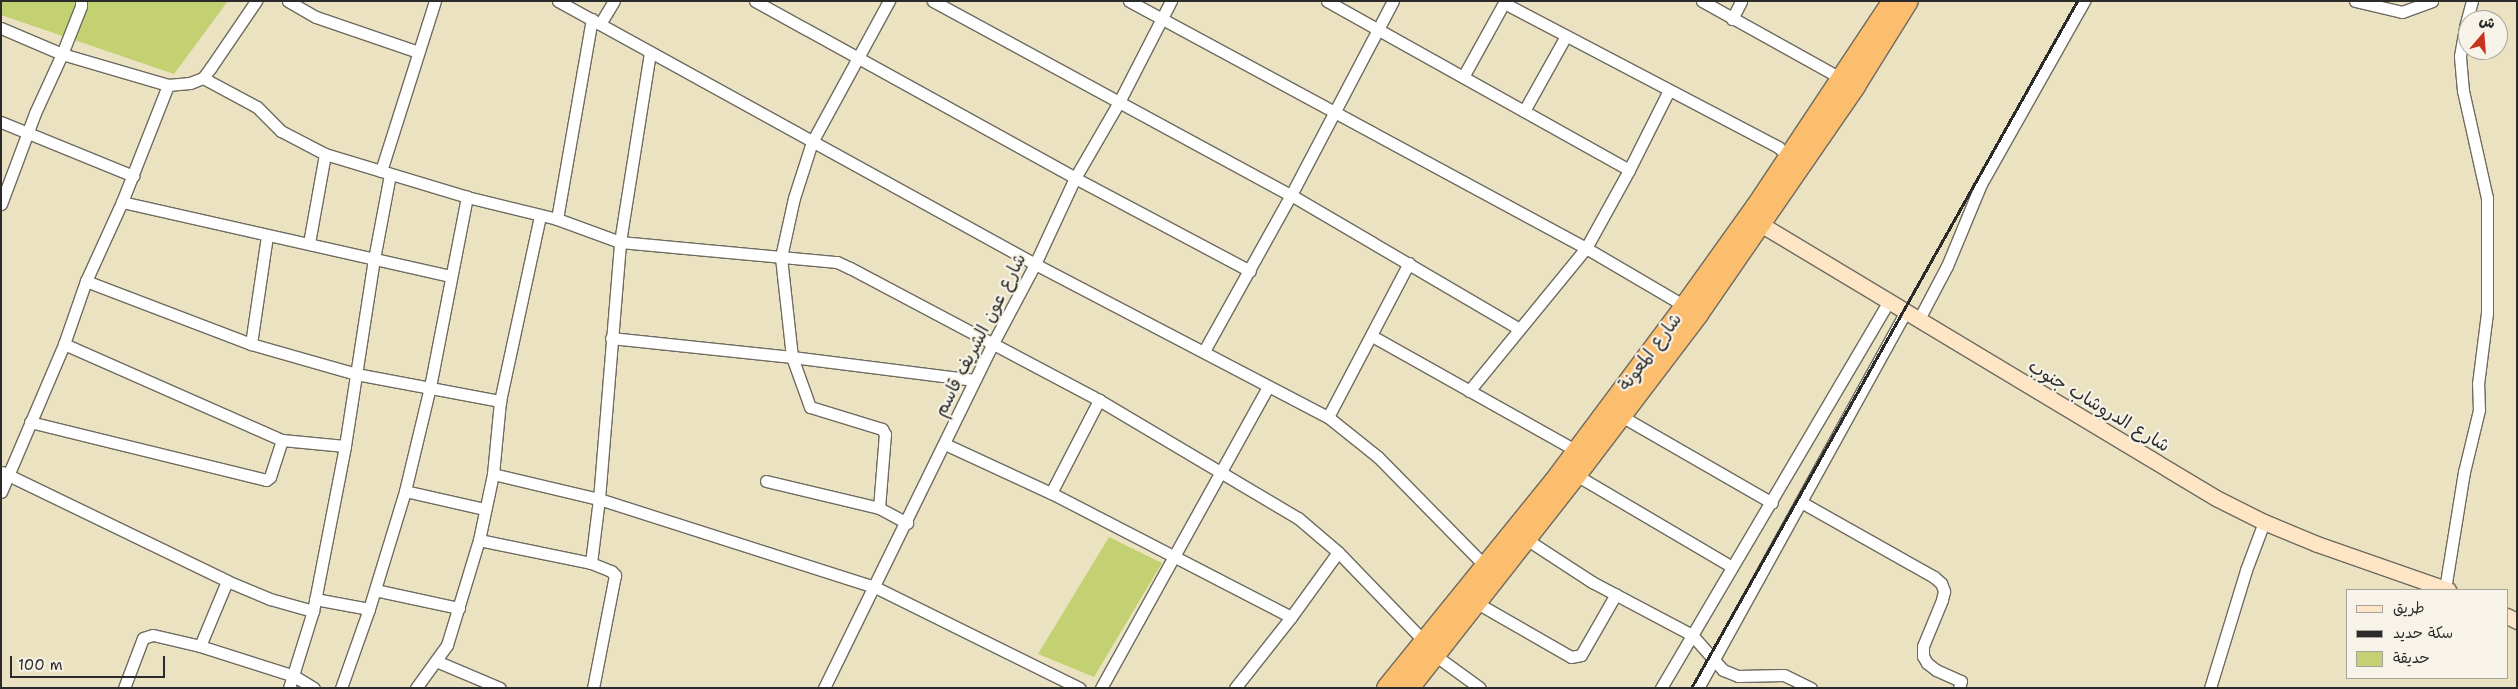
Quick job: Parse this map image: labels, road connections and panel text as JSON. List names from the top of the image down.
{
  "streets": {
    "highway": ["شارع المعونة"],
    "street": ["شارع عون الشريف قاسم", "شارع الدروشاب جنوب"]
  },
  "crossings": [
    ["شارع المعونة", "شارع الدروشاب جنوب"]
  ],
  "legend": ["طريق", "سكة حديد", "حديقة"],
  "scale_bar": "100 m",
  "north": "top"
}
